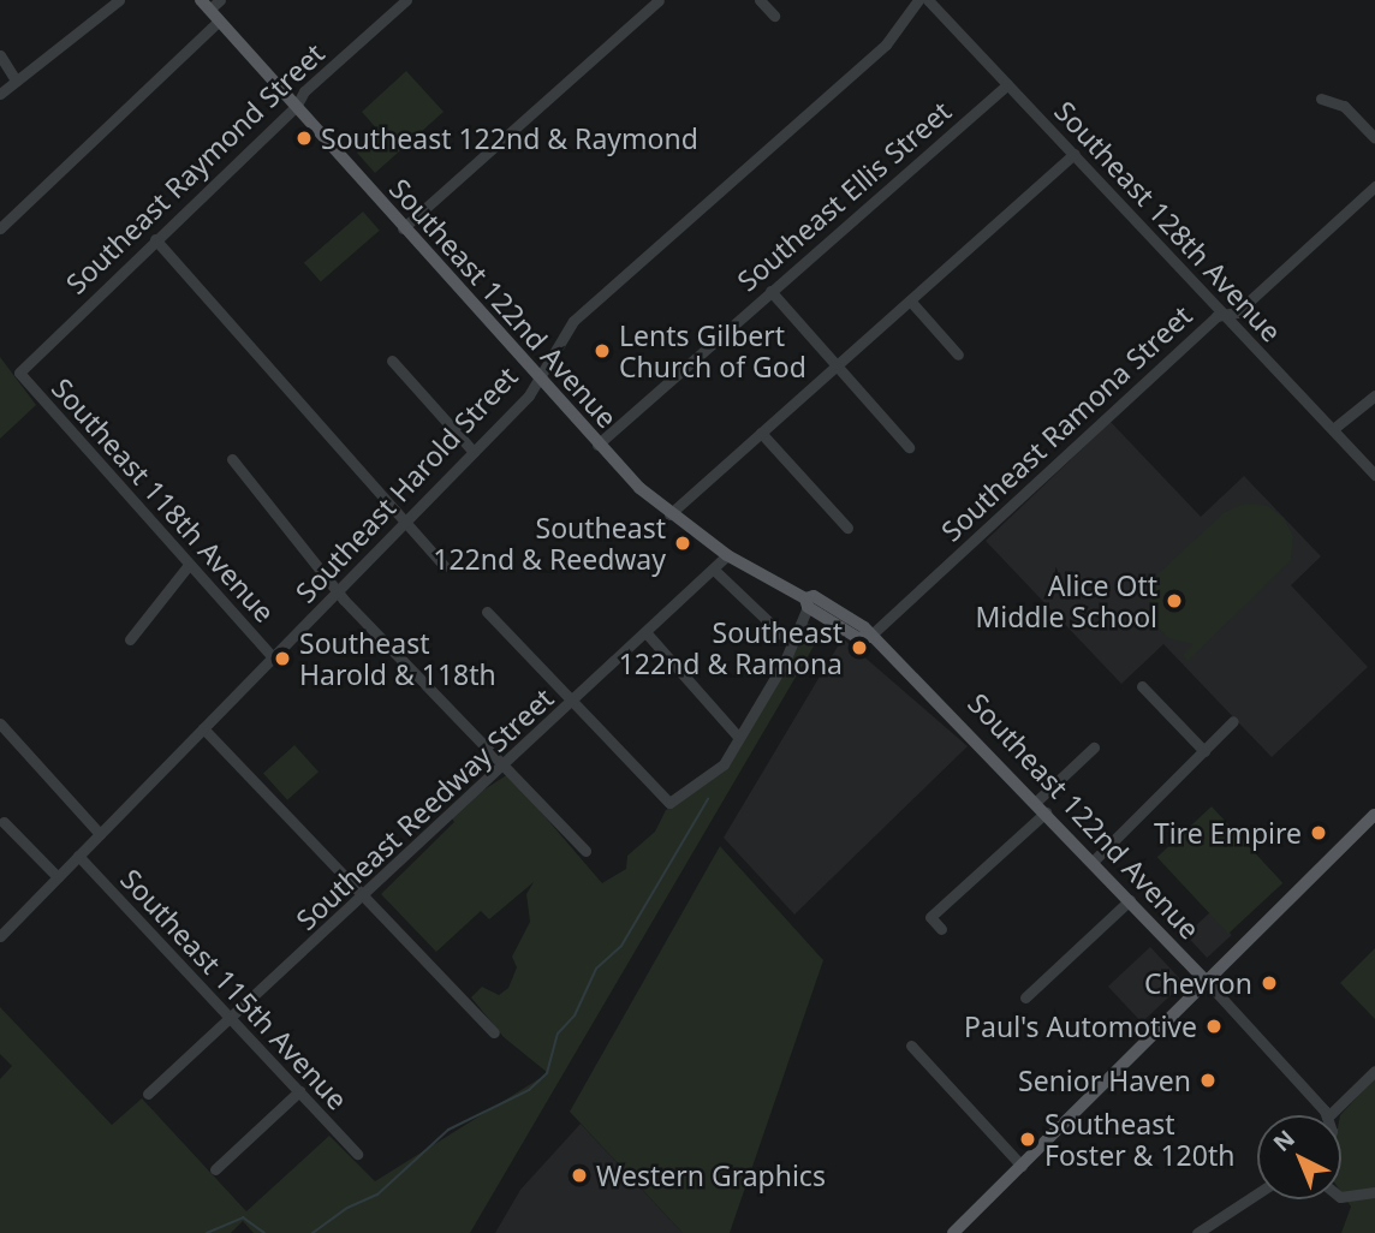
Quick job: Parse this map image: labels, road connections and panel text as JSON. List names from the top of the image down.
{
  "streets": {
    "main road": ["Southeast 122nd Avenue"],
    "street": [
      "Southeast Raymond Street",
      "Southeast Ellis Street",
      "Southeast 128th Avenue",
      "Southeast Ramona Street",
      "Southeast Harold Street",
      "Southeast 118th Avenue",
      "Southeast Reedway Street",
      "Southeast 115th Avenue"
    ]
  },
  "crossings": [
    ["Southeast Raymond Street", "Southeast 122nd Avenue"],
    ["Southeast Raymond Street", "Southeast 118th Avenue"],
    ["Southeast Ellis Street", "Southeast 128th Avenue"],
    ["Southeast Ellis Street", "Southeast 122nd Avenue"],
    ["Southeast 128th Avenue", "Southeast Ramona Street"],
    ["Southeast 122nd Avenue", "Southeast Ramona Street"],
    ["Southeast 122nd Avenue", "Southeast Harold Street"],
    ["Southeast 122nd Avenue", "Southeast Reedway Street"],
    ["Southeast Harold Street", "Southeast 118th Avenue"],
    ["Southeast Harold Street", "Southeast 115th Avenue"],
    ["Southeast Reedway Street", "Southeast 115th Avenue"]
  ],
  "places": [
    "Southeast 122nd & Raymond",
    "Lents Gilbert Church of God",
    "Southeast 122nd & Reedway",
    "Alice Ott Middle School",
    "Southeast 122nd & Ramona",
    "Southeast Harold & 118th",
    "Tire Empire",
    "Chevron",
    "Paul's Automotive",
    "Senior Haven",
    "Southeast Foster & 120th",
    "Western Graphics"
  ],
  "north": "top left"
}
